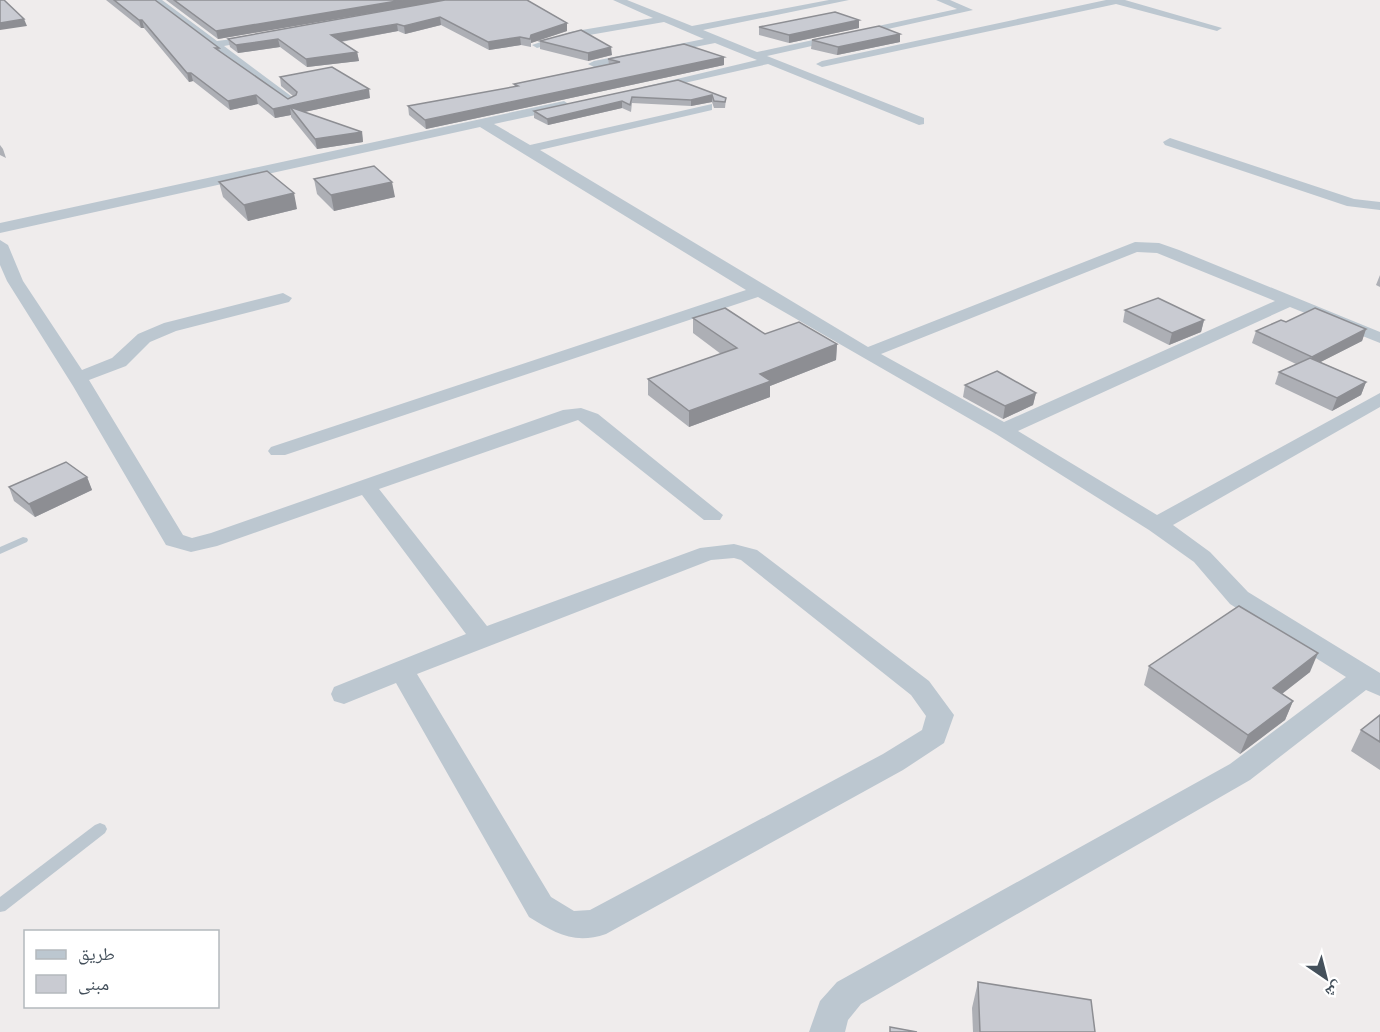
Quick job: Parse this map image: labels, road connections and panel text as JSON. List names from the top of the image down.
{
  "legend": ["طريق", "مبنى"],
  "north": "bottom right"
}
